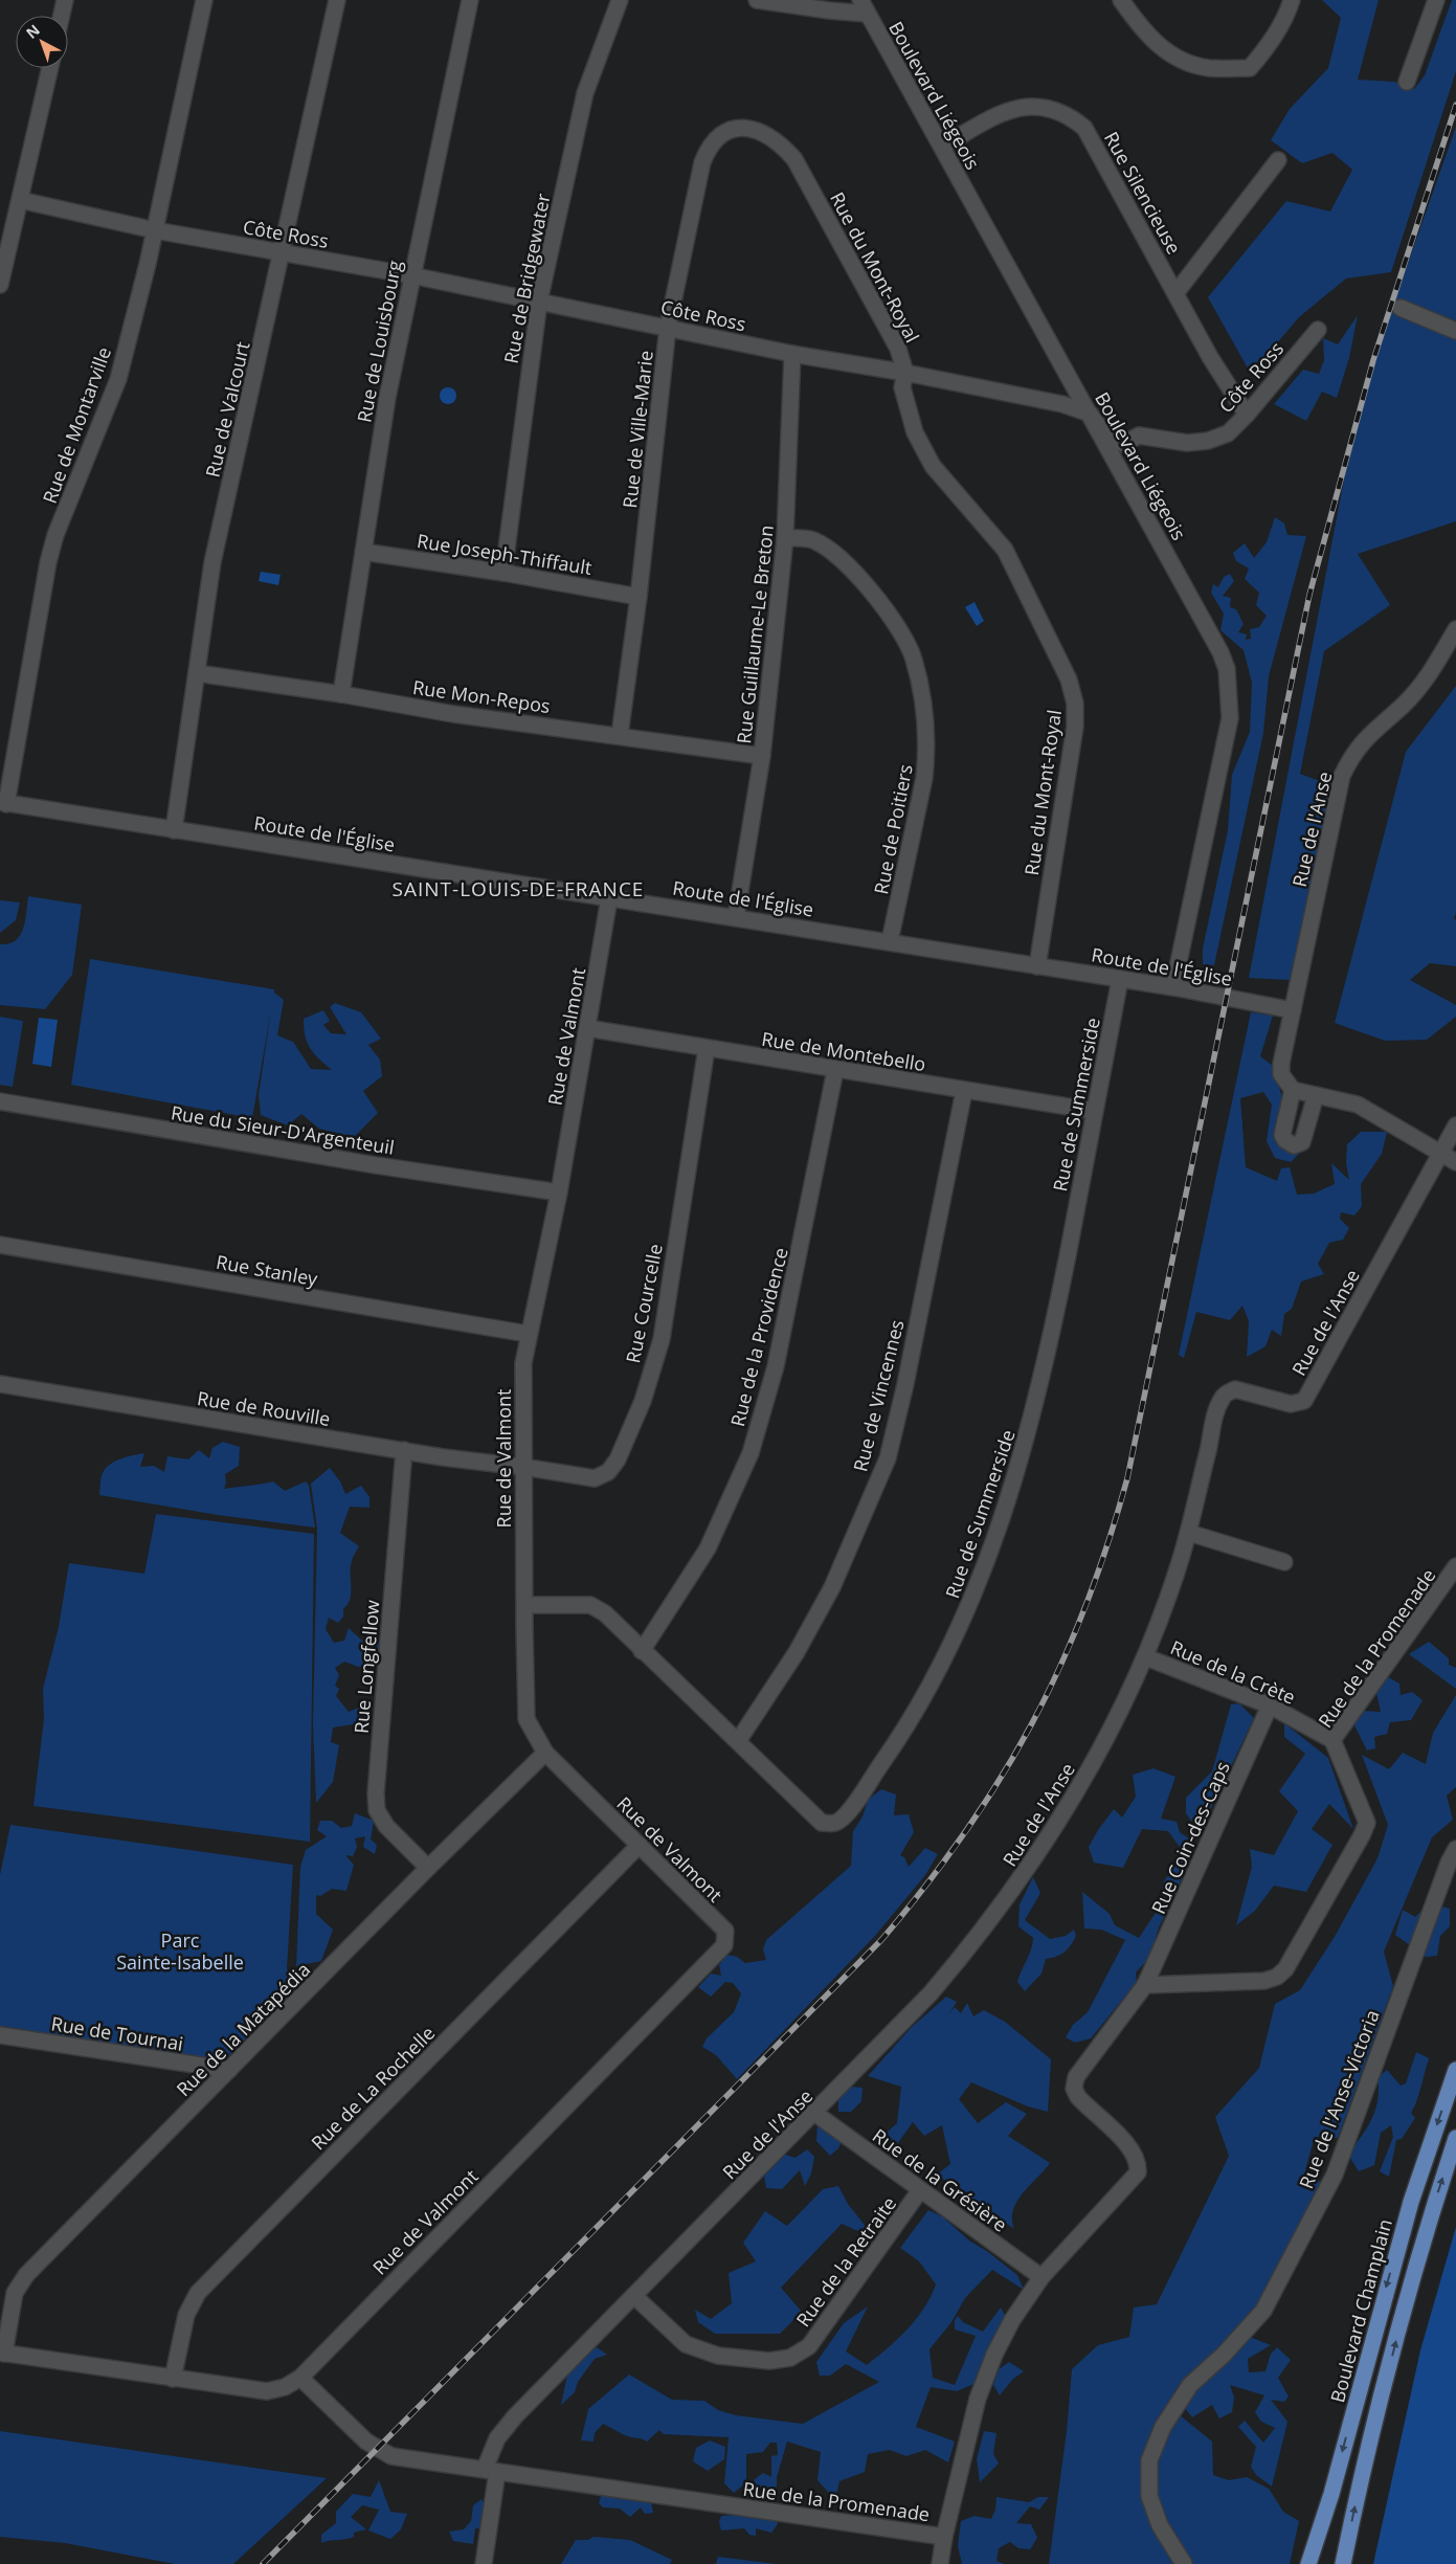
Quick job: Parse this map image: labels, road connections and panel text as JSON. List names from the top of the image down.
{
  "streets": {
    "main road": ["Boulevard Champlain"],
    "street": [
      "Boulevard Liégeois",
      "Rue Silencieuse",
      "Côte Ross",
      "Rue du Mont-Royal",
      "Rue de Bridgewater",
      "Rue de Louisbourg",
      "Rue de Valcourt",
      "Rue de Montarville",
      "Rue de Ville-Marie",
      "Rue Joseph-Thiffault",
      "Rue Guillaume-Le Breton",
      "Rue Mon-Repos",
      "Rue de Poitiers",
      "Rue de l'Anse",
      "Route de l'Église",
      "Rue de Valmont",
      "Rue de Montebello",
      "Rue de Summerside",
      "Rue du Sieur-D'Argenteuil",
      "Rue Stanley",
      "Rue Courcelle",
      "Rue de la Providence",
      "Rue de Vincennes",
      "Rue de Rouville",
      "Rue de la Promenade",
      "Rue Longfellow",
      "Rue de la Crète",
      "Rue Coin-des-Caps",
      "Rue de la Matapédia",
      "Rue de Tournai",
      "Rue de La Rochelle",
      "Rue de l'Anse-Victoria",
      "Rue de la Grésière",
      "Rue de la Retraite"
    ]
  },
  "crossings": [
    ["Boulevard Liégeois", "Rue Silencieuse"],
    ["Boulevard Liégeois", "Côte Ross"],
    ["Boulevard Liégeois", "Route de l'Église"],
    ["Rue Silencieuse", "Côte Ross"],
    ["Côte Ross", "Rue du Mont-Royal"],
    ["Côte Ross", "Rue de Bridgewater"],
    ["Côte Ross", "Rue de Louisbourg"],
    ["Côte Ross", "Rue de Valcourt"],
    ["Côte Ross", "Rue de Montarville"],
    ["Côte Ross", "Rue de Ville-Marie"],
    ["Côte Ross", "Rue Guillaume-Le Breton"],
    ["Rue du Mont-Royal", "Rue de Ville-Marie"],
    ["Rue du Mont-Royal", "Route de l'Église"],
    ["Rue de Bridgewater", "Rue Joseph-Thiffault"],
    ["Rue de Louisbourg", "Rue Joseph-Thiffault"],
    ["Rue de Louisbourg", "Rue Mon-Repos"],
    ["Rue de Valcourt", "Rue Mon-Repos"],
    ["Rue de Valcourt", "Route de l'Église"],
    ["Rue de Montarville", "Route de l'Église"],
    ["Rue de Ville-Marie", "Rue Joseph-Thiffault"],
    ["Rue de Ville-Marie", "Rue Mon-Repos"],
    ["Rue Guillaume-Le Breton", "Rue Mon-Repos"],
    ["Rue Guillaume-Le Breton", "Rue de Poitiers"],
    ["Rue Guillaume-Le Breton", "Route de l'Église"],
    ["Rue de Poitiers", "Route de l'Église"],
    ["Rue de l'Anse", "Route de l'Église"],
    ["Rue de l'Anse", "Rue de la Promenade"],
    ["Rue de l'Anse", "Rue de la Crète"],
    ["Rue de l'Anse", "Rue de la Grésière"],
    ["Rue de l'Anse", "Rue de la Retraite"],
    ["Route de l'Église", "Rue de Valmont"],
    ["Route de l'Église", "Rue de Summerside"],
    ["Rue de Valmont", "Rue de Montebello"],
    ["Rue de Valmont", "Rue de Summerside"],
    ["Rue de Valmont", "Rue du Sieur-D'Argenteuil"],
    ["Rue de Valmont", "Rue Stanley"],
    ["Rue de Valmont", "Rue Courcelle"],
    ["Rue de Valmont", "Rue de Rouville"],
    ["Rue de Valmont", "Rue de la Promenade"],
    ["Rue de Valmont", "Rue de la Matapédia"],
    ["Rue de Valmont", "Rue de La Rochelle"],
    ["Rue de Montebello", "Rue de Summerside"],
    ["Rue de Montebello", "Rue Courcelle"],
    ["Rue de Montebello", "Rue de la Providence"],
    ["Rue de Montebello", "Rue de Vincennes"],
    ["Rue de Summerside", "Rue de la Providence"],
    ["Rue de Summerside", "Rue de Vincennes"],
    ["Rue Courcelle", "Rue de Rouville"],
    ["Rue de Rouville", "Rue Longfellow"],
    ["Rue de la Promenade", "Rue de la Crète"],
    ["Rue de la Promenade", "Rue Coin-des-Caps"],
    ["Rue de la Promenade", "Rue de la Grésière"],
    ["Rue Longfellow", "Rue de la Matapédia"],
    ["Rue de la Crète", "Rue Coin-des-Caps"],
    ["Rue de la Matapédia", "Rue de Tournai"],
    ["Rue de la Grésière", "Rue de la Retraite"]
  ],
  "districts": ["SAINT-LOUIS-DE-FRANCE"],
  "parks": ["Parc Sainte-Isabelle"],
  "north": "top left"
}
